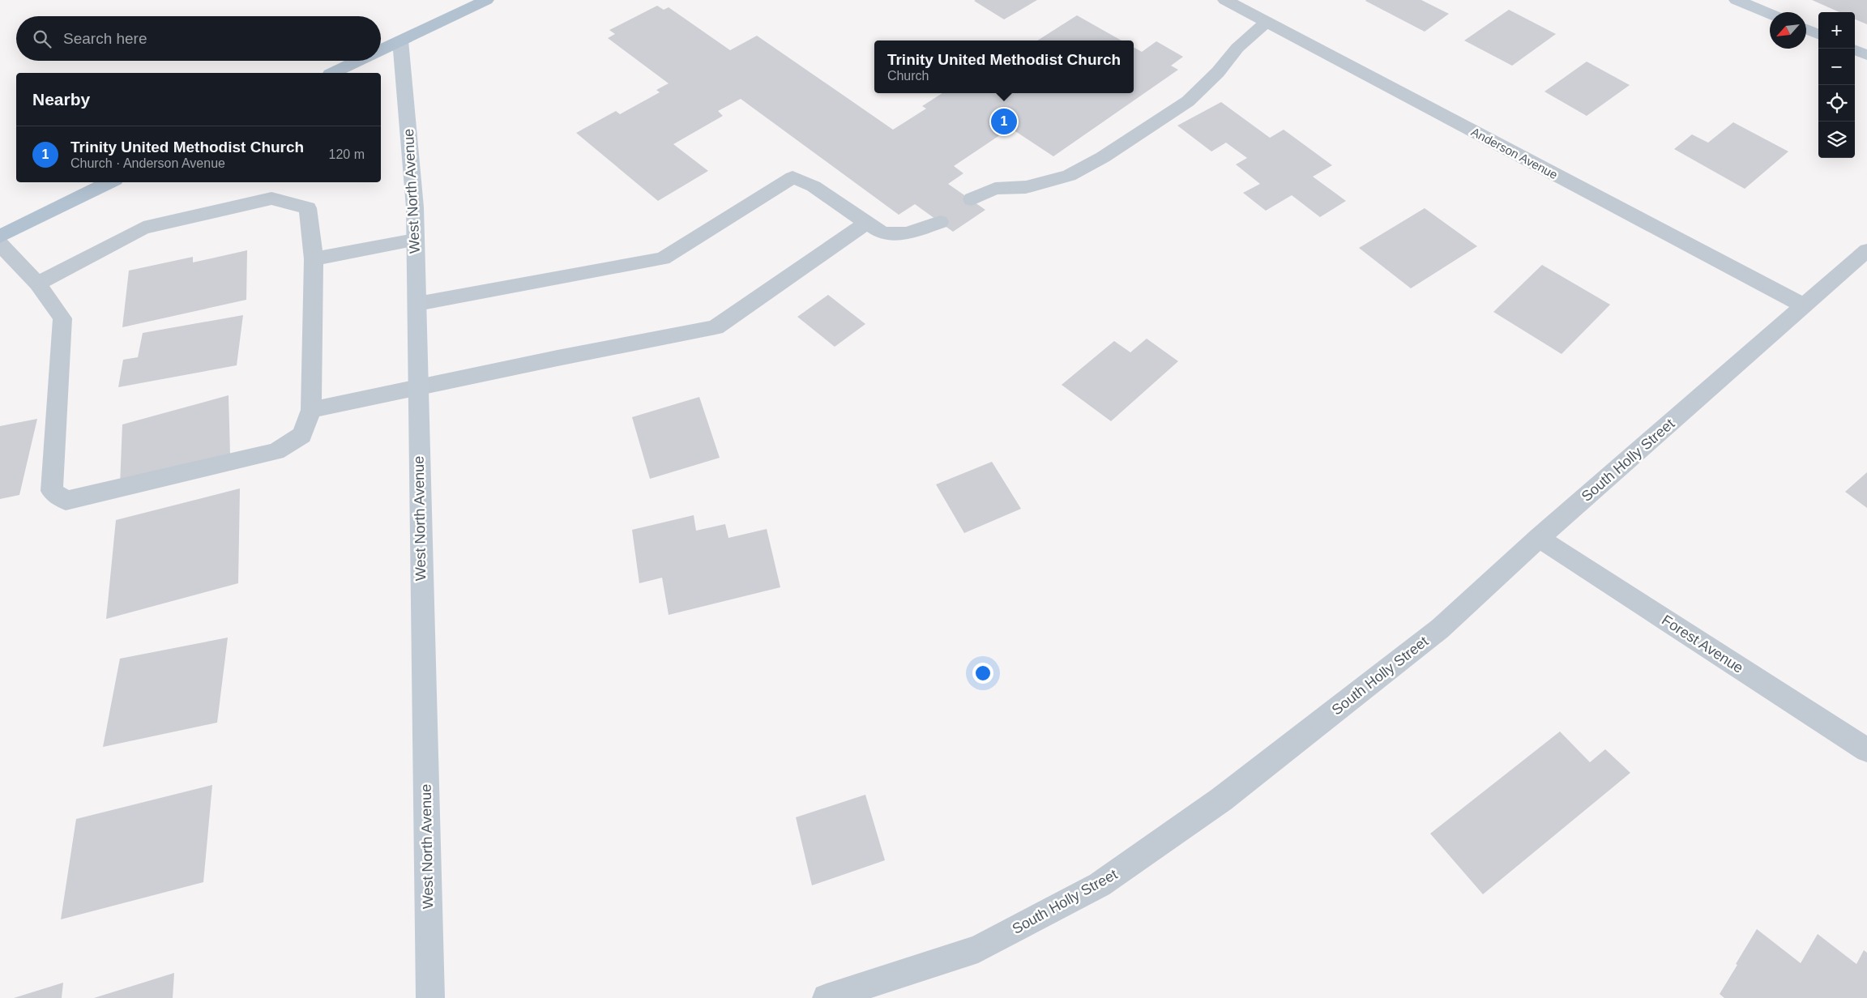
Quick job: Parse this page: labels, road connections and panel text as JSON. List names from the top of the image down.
{
  "streets": {
    "main road": ["West North Avenue"],
    "street": ["Anderson Avenue", "South Holly Street", "Forest Avenue"]
  },
  "crossings": [
    ["Anderson Avenue", "South Holly Street"],
    ["South Holly Street", "Forest Avenue"]
  ],
  "north": "bottom left",
  "page": {
    "map_buttons": ["+", "−"],
    "search": "Search here",
    "popup": ["Trinity United Methodist Church", "Church"],
    "heading": "Nearby",
    "pins": "1",
    "list": [
      {
        "mark": "1",
        "name": "Trinity United Methodist Church",
        "note": "Church · Anderson Avenue",
        "value": "120 m"
      }
    ]
  }
}
